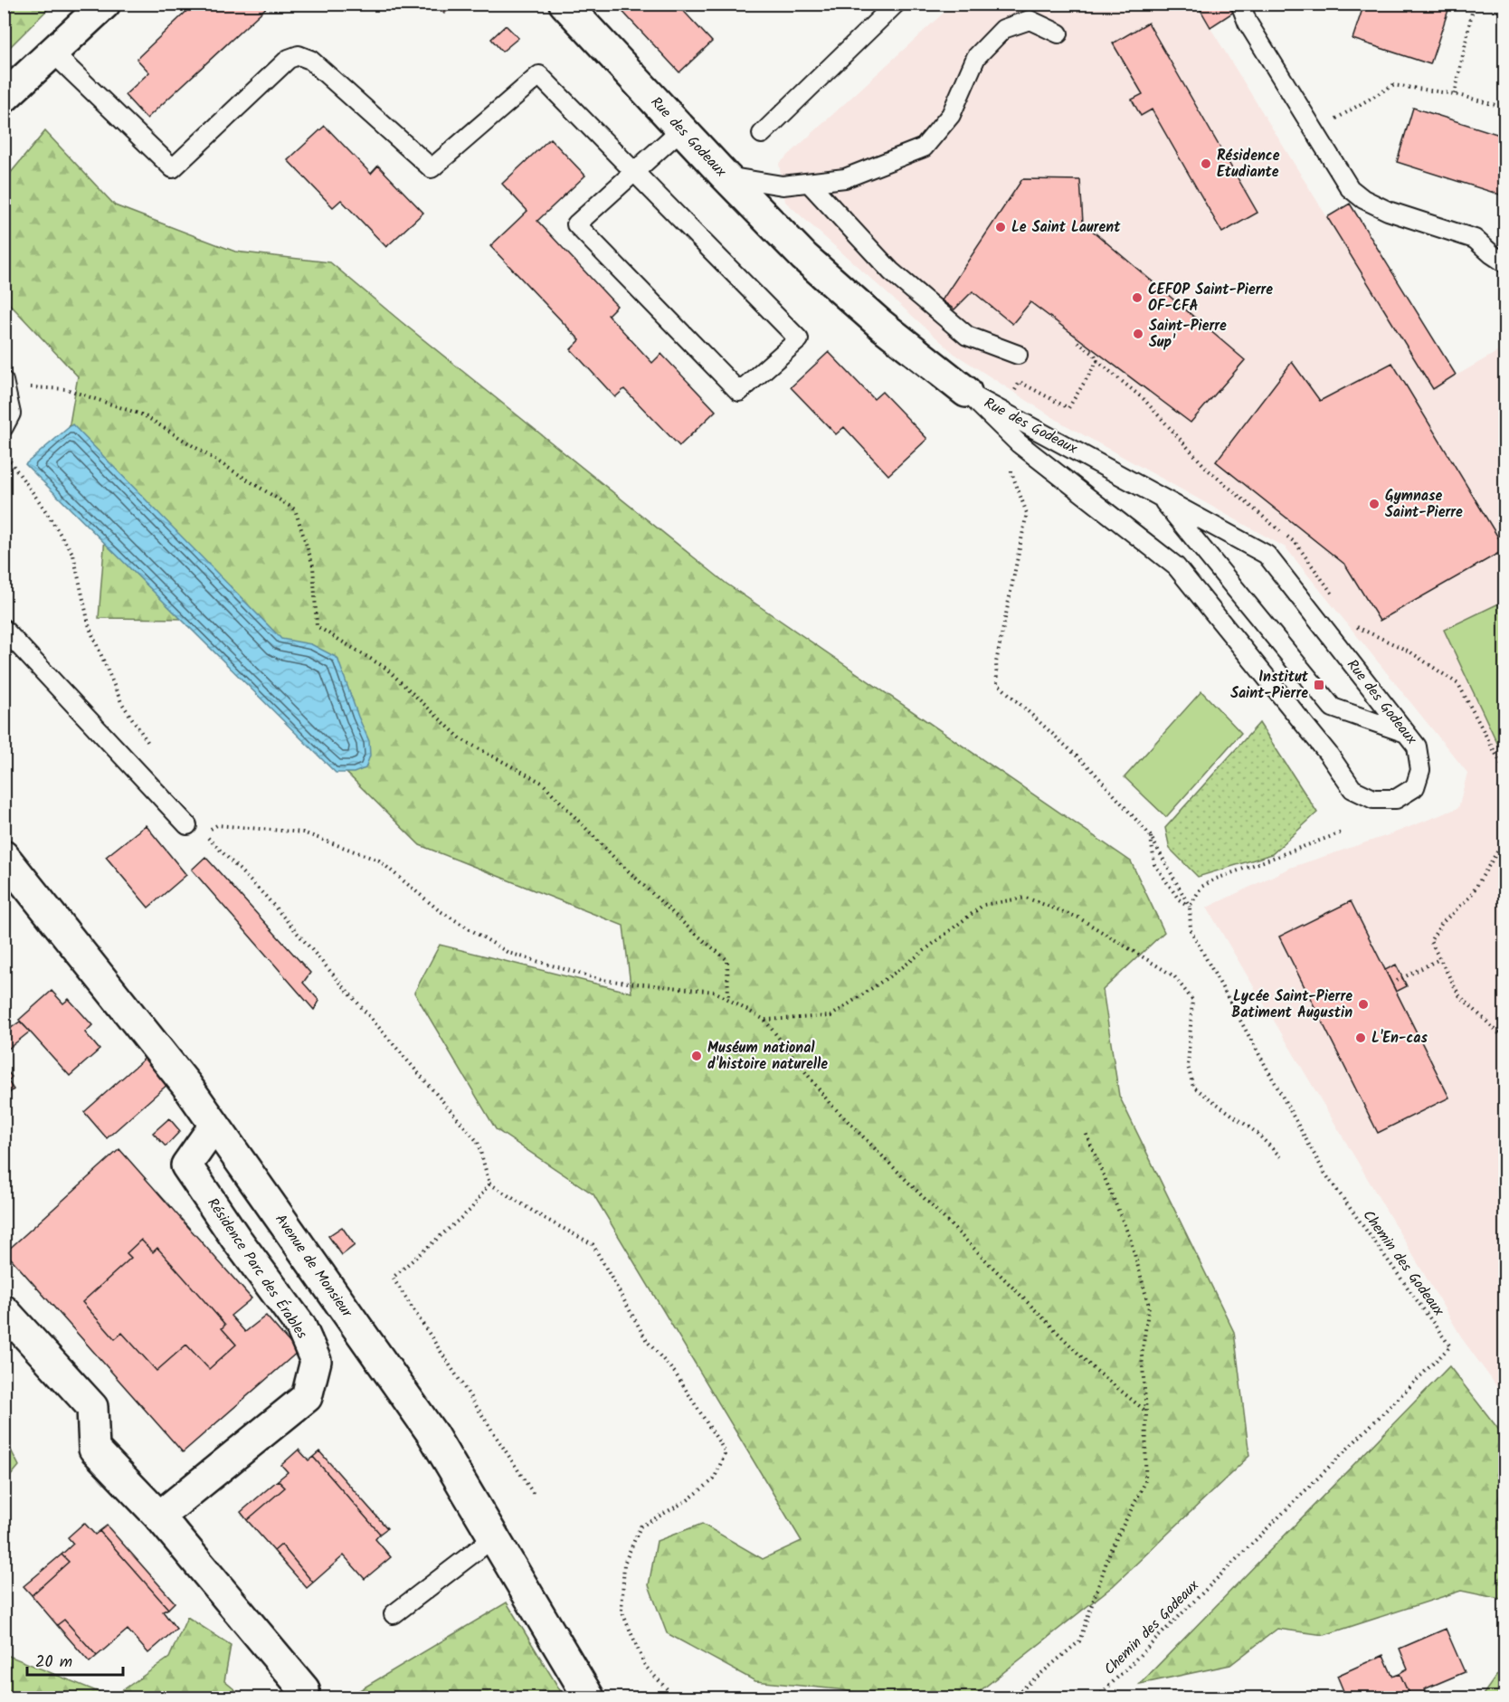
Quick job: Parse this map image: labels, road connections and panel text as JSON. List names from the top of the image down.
{
  "streets": {
    "street": ["Rue des Godeaux", "Avenue de Monsieur", "Résidence Parc des Érables"],
    "path": ["Chemin des Godeaux"]
  },
  "crossings": [
    ["Avenue de Monsieur", "Résidence Parc des Érables"]
  ],
  "places": {
    "other": [
      "Résidence Etudiante",
      "Le Saint Laurent",
      "CEFOP Saint-Pierre OF-CFA",
      "Saint-Pierre Sup'",
      "Gymnase Saint-Pierre",
      "Lycée Saint-Pierre Batiment Augustin",
      "L'En-cas",
      "Muséum national d'histoire naturelle"
    ],
    "transit": ["Institut Saint-Pierre"]
  },
  "scale_bar": "20 m"
}
